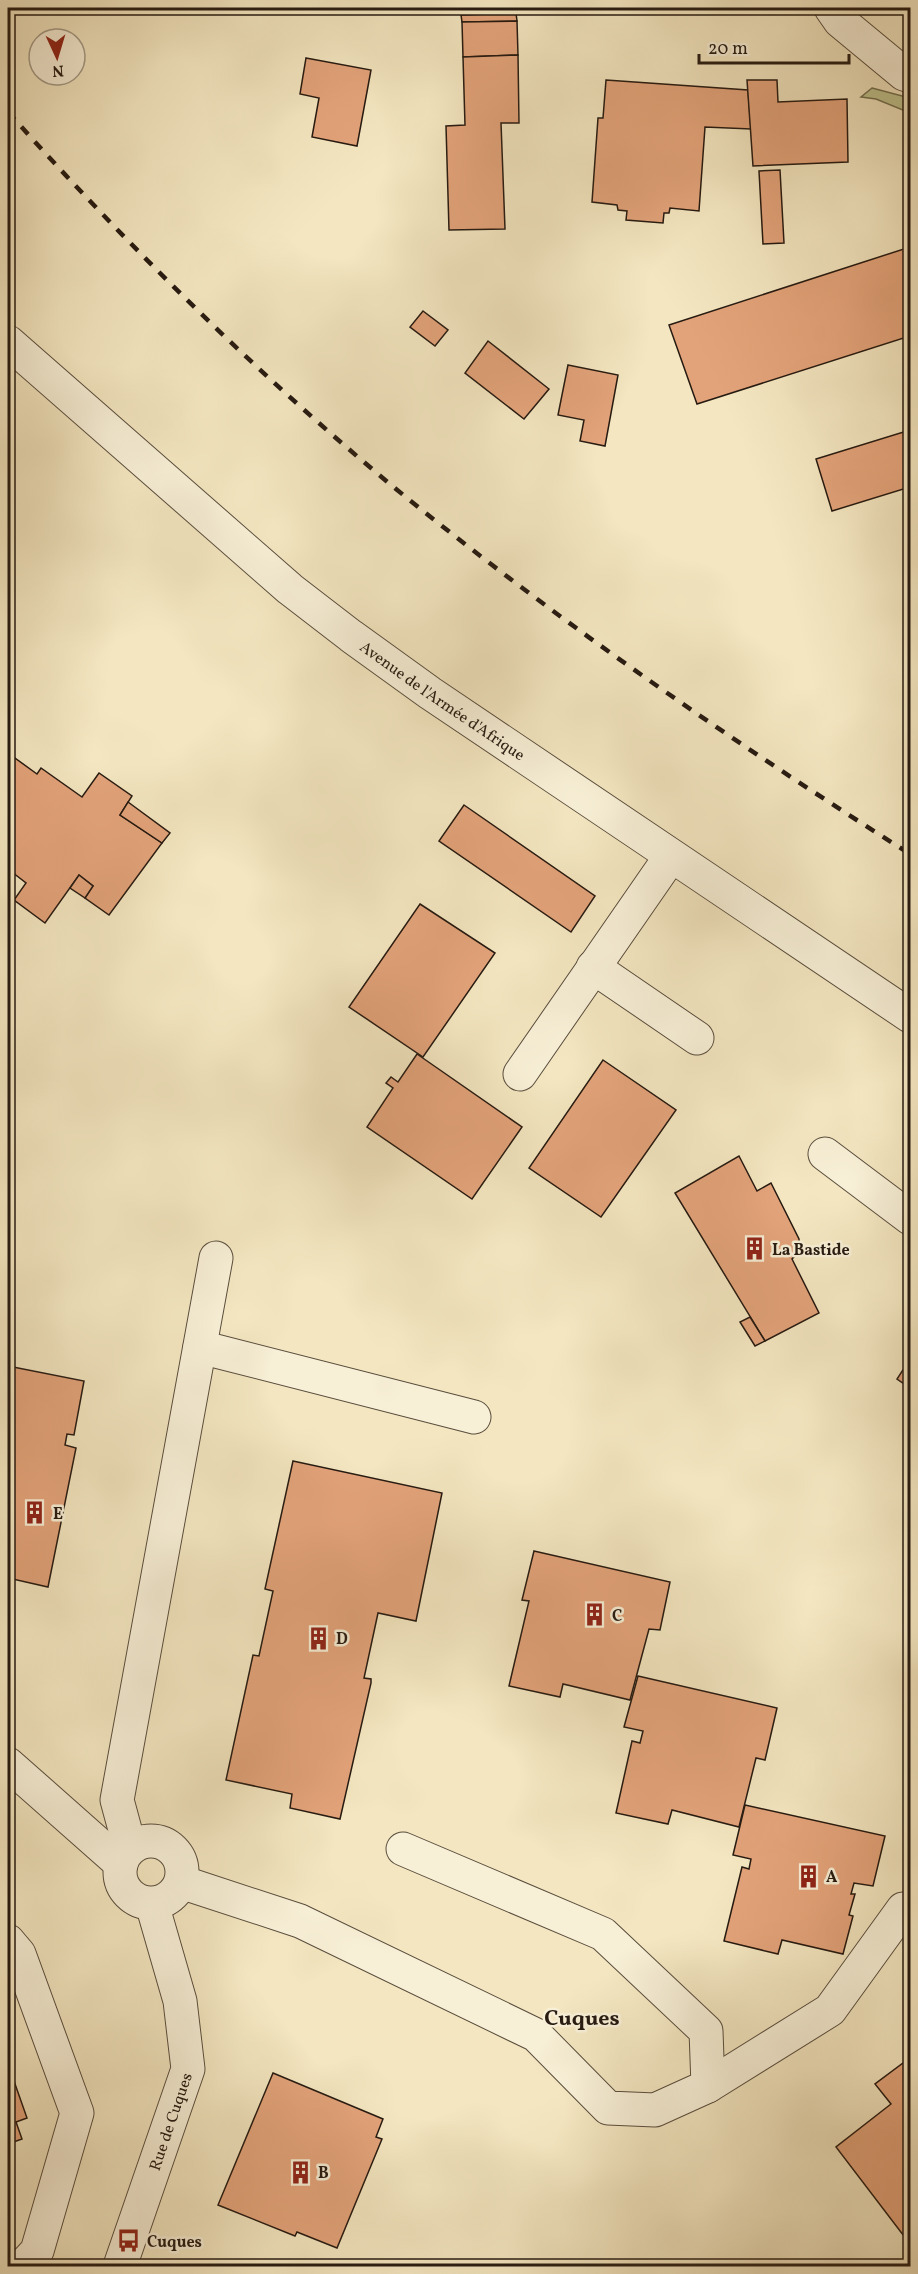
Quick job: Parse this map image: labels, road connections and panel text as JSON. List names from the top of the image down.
{
  "streets": {
    "street": ["Avenue de l'Armée d'Afrique", "Rue de Cuques"]
  },
  "districts": ["Cuques"],
  "places": {
    "building": [
      "La Bastide",
      "E",
      "C",
      "D",
      "A",
      "B"
    ],
    "bus stop": ["Cuques"]
  },
  "scale_bar": "20 m",
  "north": "bottom"
}
